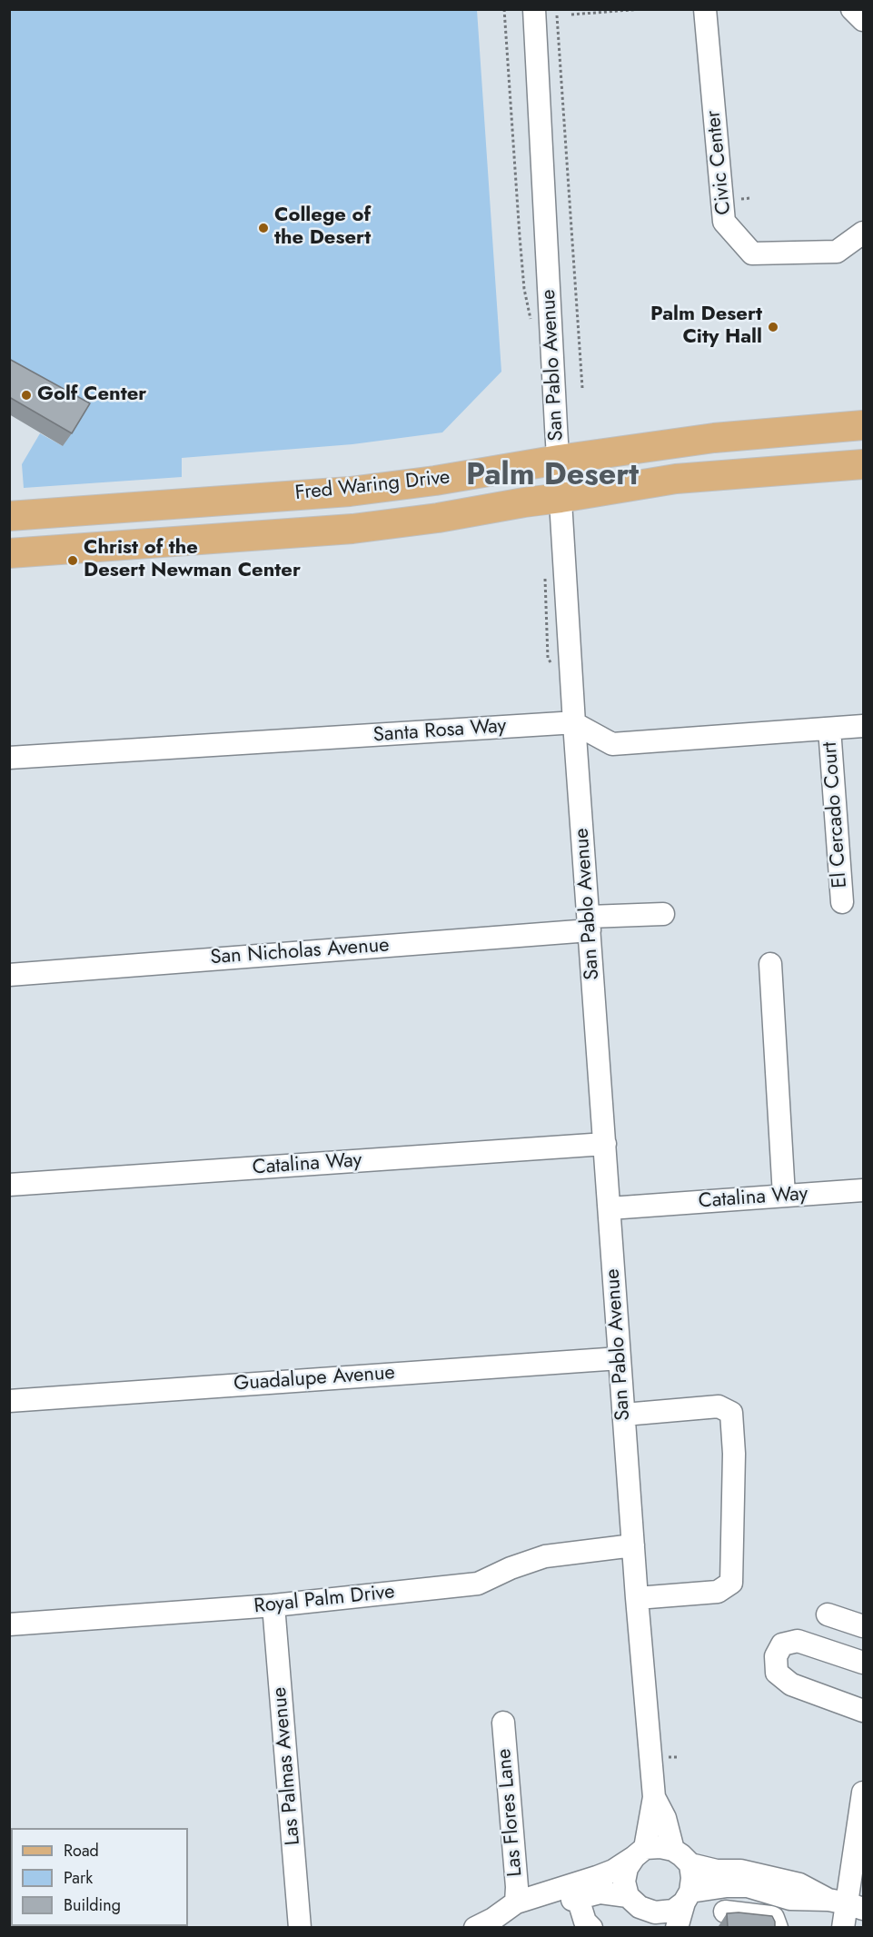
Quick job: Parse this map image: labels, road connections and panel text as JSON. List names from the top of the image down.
{
  "streets": {
    "main road": ["Fred Waring Drive"],
    "street": [
      "Civic Center",
      "San Pablo Avenue",
      "Santa Rosa Way",
      "El Cercado Court",
      "San Nicholas Avenue",
      "Catalina Way",
      "Guadalupe Avenue",
      "Royal Palm Drive",
      "Las Palmas Avenue",
      "Las Flores Lane"
    ]
  },
  "crossings": [
    ["San Pablo Avenue", "Fred Waring Drive"],
    ["San Pablo Avenue", "Santa Rosa Way"],
    ["San Pablo Avenue", "San Nicholas Avenue"],
    ["San Pablo Avenue", "Catalina Way"],
    ["San Pablo Avenue", "Guadalupe Avenue"],
    ["San Pablo Avenue", "Royal Palm Drive"],
    ["Royal Palm Drive", "Las Palmas Avenue"]
  ],
  "districts": ["Palm Desert"],
  "places": [
    "College of the Desert",
    "Palm Desert City Hall",
    "Golf Center",
    "Christ of the Desert Newman Center"
  ],
  "legend": ["Road", "Park", "Building"]
}
